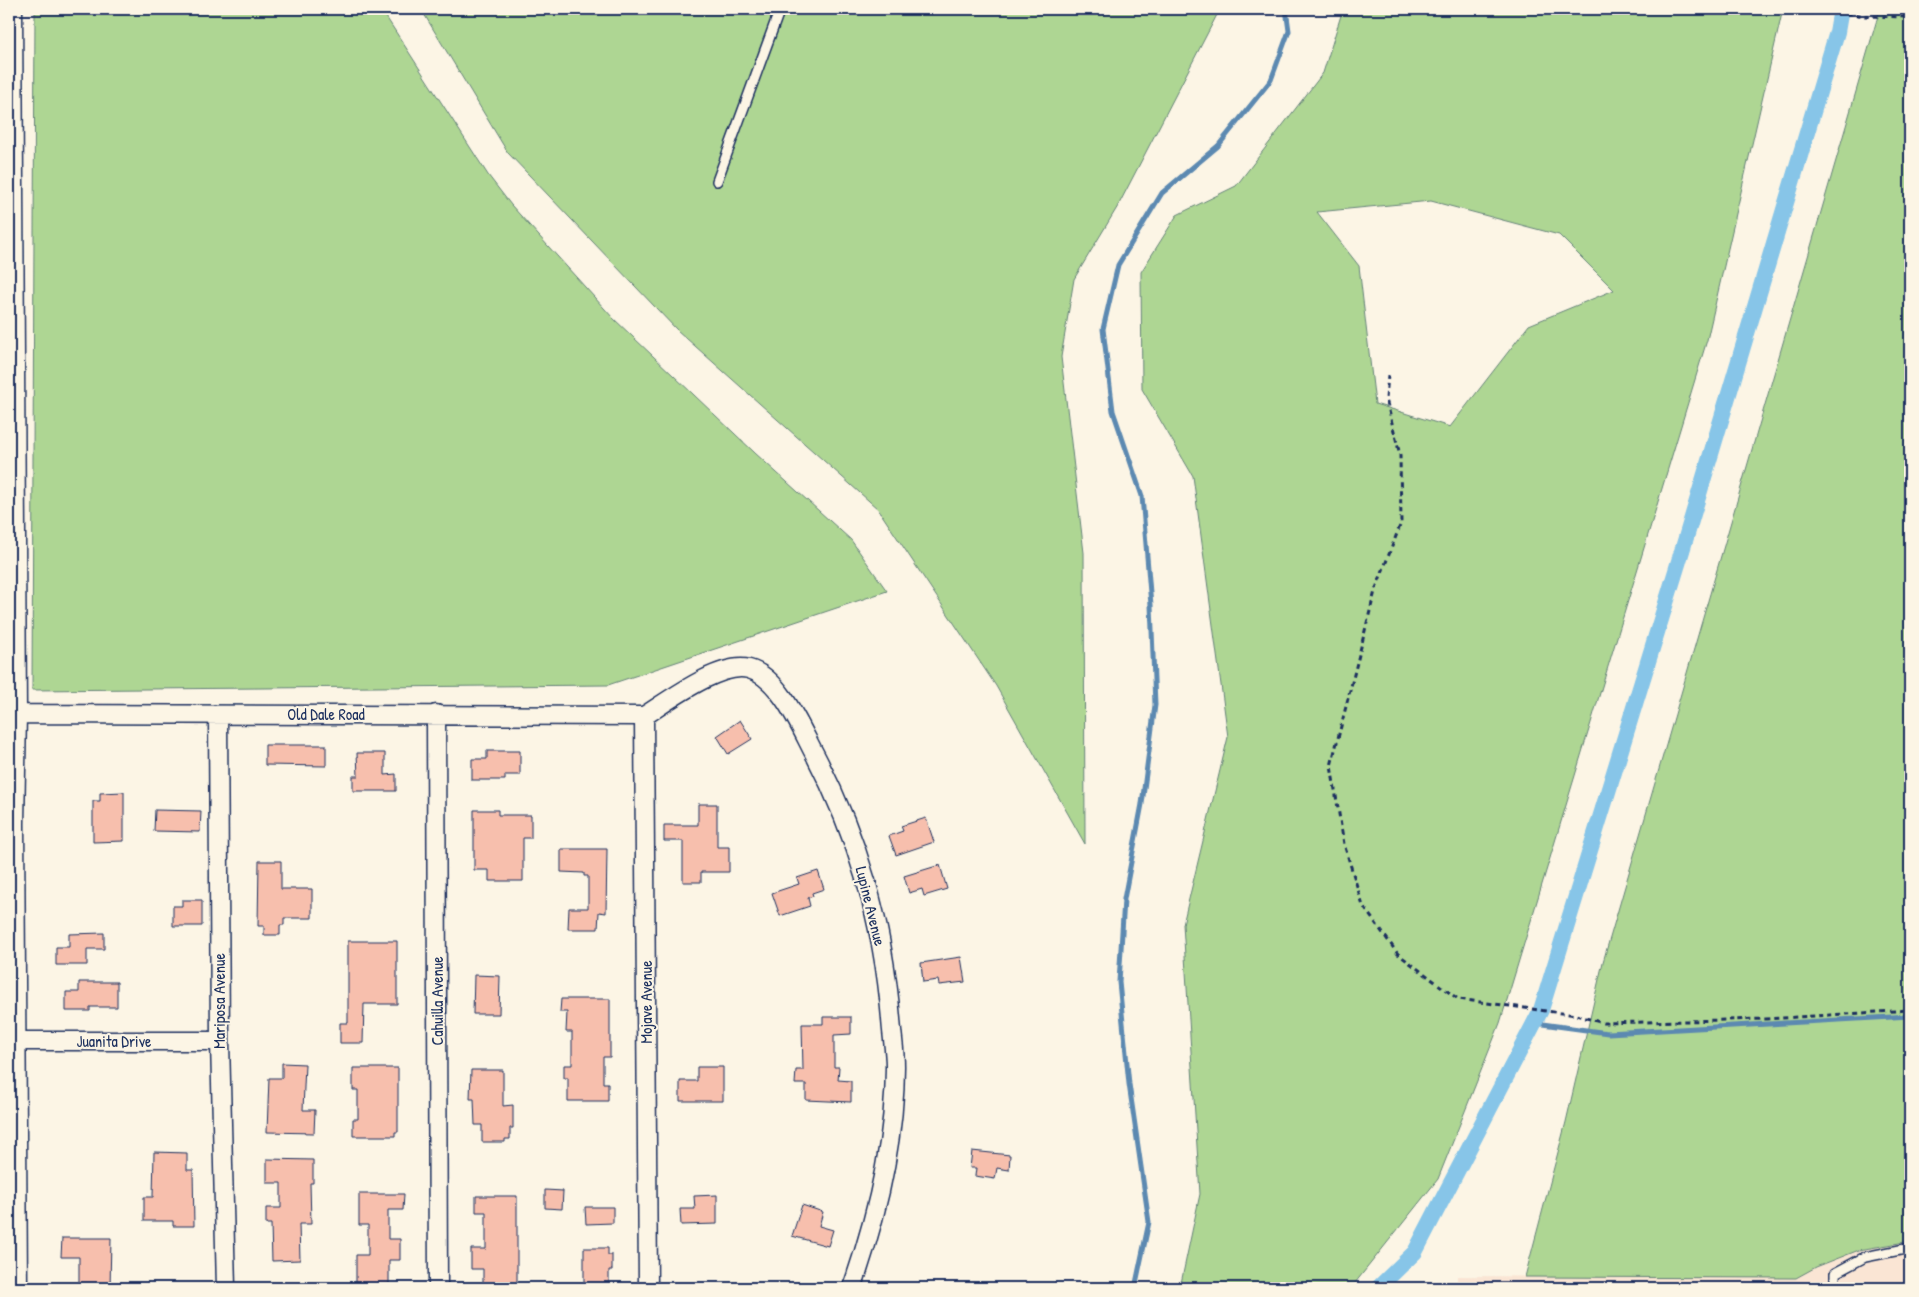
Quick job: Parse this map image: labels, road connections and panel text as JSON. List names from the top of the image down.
{
  "streets": {
    "street": [
      "Old Dale Road",
      "Lupine Avenue",
      "Mariposa Avenue",
      "Cahuilla Avenue",
      "Mojave Avenue",
      "Juanita Drive"
    ]
  },
  "crossings": [
    ["Old Dale Road", "Lupine Avenue"],
    ["Old Dale Road", "Mariposa Avenue"],
    ["Old Dale Road", "Cahuilla Avenue"],
    ["Old Dale Road", "Mojave Avenue"],
    ["Lupine Avenue", "Mojave Avenue"],
    ["Mariposa Avenue", "Juanita Drive"]
  ]
}
